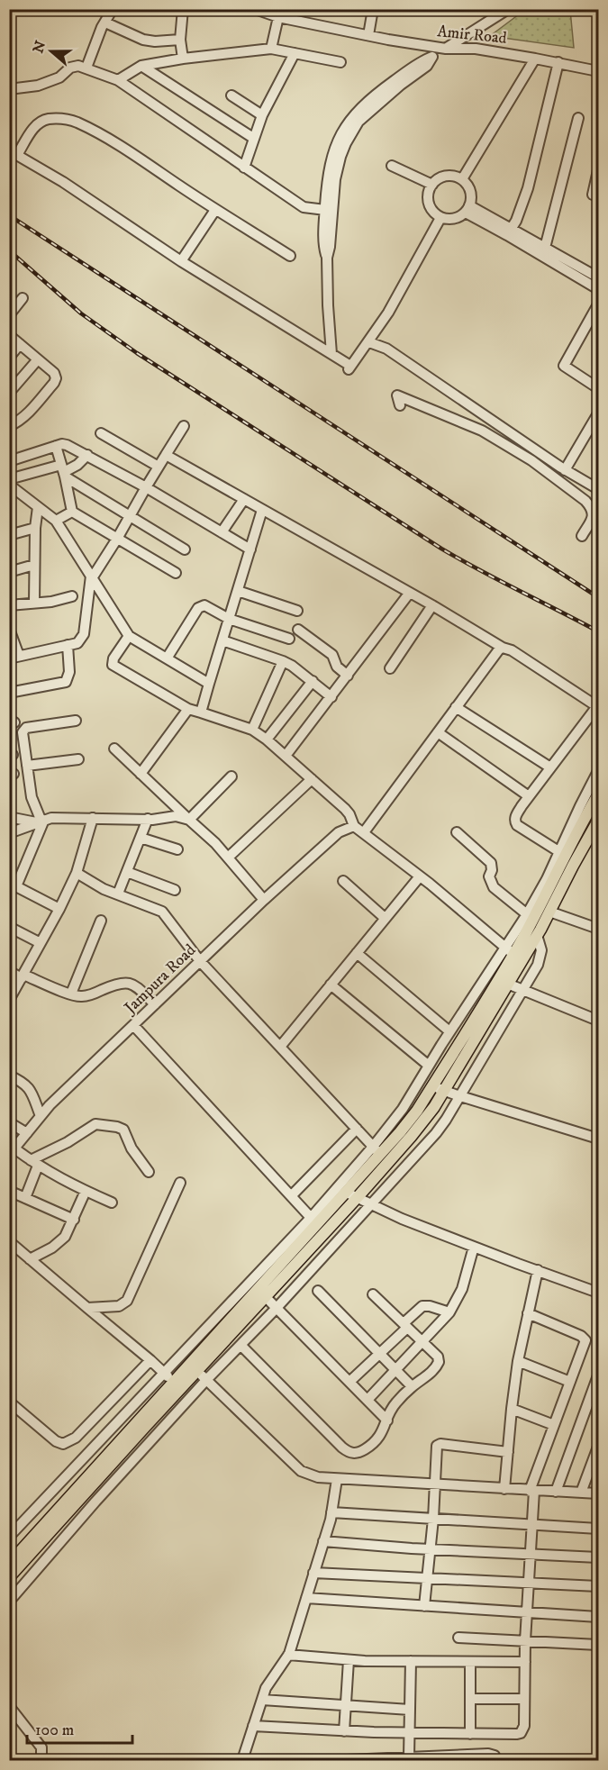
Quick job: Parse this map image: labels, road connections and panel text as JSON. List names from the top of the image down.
{
  "streets": {
    "street": ["Amir Road", "Jampura Road"]
  },
  "scale_bar": "100 m",
  "north": "left"
}
